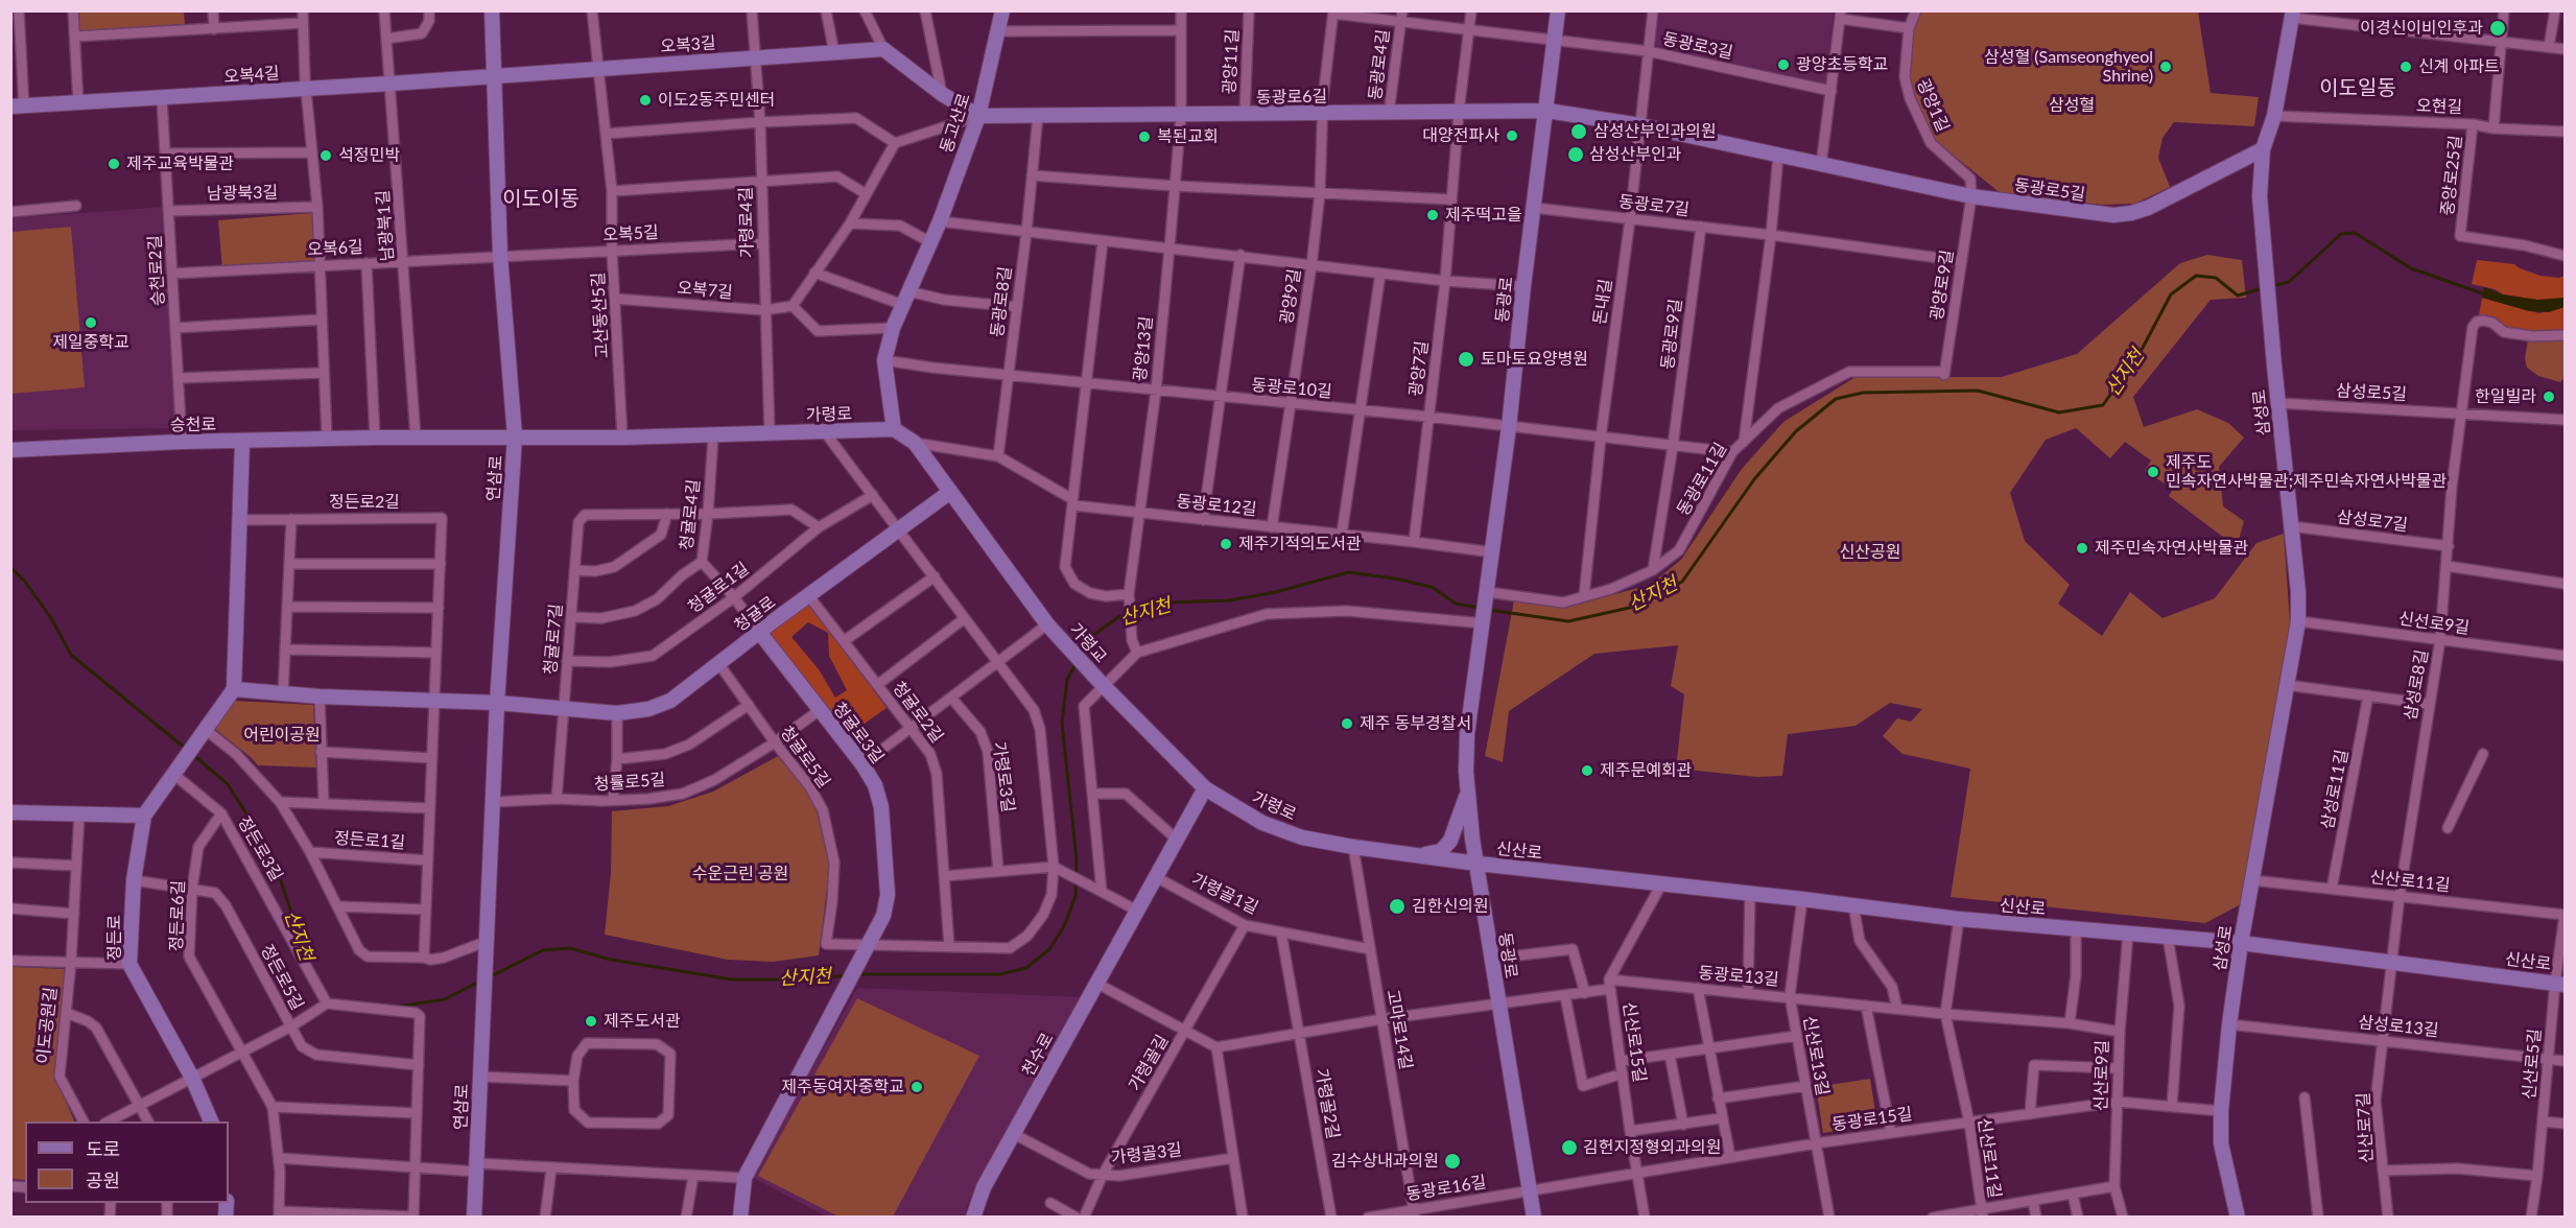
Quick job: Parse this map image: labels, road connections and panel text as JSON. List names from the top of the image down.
{
  "streets": {
    "street": [
      "오복3길",
      "동광로3길",
      "광양11길",
      "동광로4길",
      "오복4길",
      "동광로6길",
      "광양1길",
      "오현길",
      "동고산로",
      "중앙로25길",
      "동광로5길",
      "남광북3길",
      "동광로7길",
      "가령로4길",
      "남광북1길",
      "오복5길",
      "오복6길",
      "승천로2길",
      "광양로9길",
      "오복7길",
      "광양9길",
      "동광로",
      "동광로8길",
      "돈내길",
      "고산동산5길",
      "동광로9길",
      "광양13길",
      "광양7길",
      "동광로10길",
      "삼성로5길",
      "삼성로",
      "가령로",
      "승천로",
      "연삼로",
      "동광로11길",
      "정든로2길",
      "동광로12길",
      "청귤로4길",
      "삼성로7길",
      "청귤로1길",
      "청귤로",
      "신선로9길",
      "청귤로7길",
      "가령교",
      "삼성로8길",
      "청귤로2길",
      "청귤로3길",
      "청귤로5길",
      "가령로3길",
      "청률로5길",
      "삼성로11길",
      "정든로1길",
      "정든로3길",
      "신산로",
      "신산로11길",
      "가령골1길",
      "정든로6길",
      "정든로",
      "동광로13길",
      "정든로5길",
      "이도공원길",
      "삼성로13길",
      "고마로14길",
      "신산로15길",
      "천수로",
      "신산로13길",
      "가령골길",
      "신산로5길",
      "신산로9길",
      "가령골2길",
      "동광로15길",
      "신산로7길",
      "가령골3길",
      "동광로16길"
    ]
  },
  "crossings": [
    ["오복3길", "오복4길"],
    ["오복3길", "가령로4길"],
    ["오복3길", "고산동산5길"],
    ["오복3길", "연삼로"],
    ["동광로3길", "동광로4길"],
    ["동광로3길", "동광로"],
    ["동광로3길", "돈내길"],
    ["광양11길", "동광로6길"],
    ["동광로4길", "동광로6길"],
    ["동광로4길", "광양9길"],
    ["동광로4길", "동광로"],
    ["동광로4길", "광양7길"],
    ["오복4길", "남광북1길"],
    ["오복4길", "승천로2길"],
    ["오복4길", "연삼로"],
    ["동광로6길", "동고산로"],
    ["동광로6길", "동광로5길"],
    ["동광로6길", "광양9길"],
    ["동광로6길", "동광로"],
    ["동광로6길", "광양13길"],
    ["동광로6길", "광양7길"],
    ["광양1길", "동광로5길"],
    ["광양1길", "광양로9길"],
    ["오현길", "중앙로25길"],
    ["동고산로", "동광로10길"],
    ["동고산로", "가령로"],
    ["동광로5길", "광양로9길"],
    ["동광로5길", "동광로"],
    ["동광로5길", "돈내길"],
    ["동광로5길", "삼성로"],
    ["남광북3길", "승천로2길"],
    ["동광로7길", "광양로9길"],
    ["동광로7길", "동광로"],
    ["동광로7길", "돈내길"],
    ["동광로7길", "동광로9길"],
    ["가령로4길", "오복5길"],
    ["가령로4길", "오복7길"],
    ["가령로4길", "가령로"],
    ["남광북1길", "오복6길"],
    ["남광북1길", "승천로"],
    ["오복5길", "오복6길"],
    ["오복5길", "고산동산5길"],
    ["오복5길", "연삼로"],
    ["오복6길", "승천로2길"],
    ["오복6길", "연삼로"],
    ["승천로2길", "승천로"],
    ["광양로9길", "동광로11길"],
    ["오복7길", "고산동산5길"],
    ["광양9길", "동광로10길"],
    ["동광로", "동광로10길"],
    ["동광로", "가령로"],
    ["동광로", "동광로11길"],
    ["동광로", "동광로12길"],
    ["동광로", "신산로"],
    ["동광로", "동광로13길"],
    ["동광로", "동광로15길"],
    ["동광로", "동광로16길"],
    ["동광로8길", "동광로10길"],
    ["돈내길", "동광로11길"],
    ["고산동산5길", "가령로"],
    ["동광로9길", "동광로11길"],
    ["광양13길", "동광로10길"],
    ["광양13길", "동광로12길"],
    ["광양7길", "동광로10길"],
    ["광양7길", "동광로12길"],
    ["삼성로5길", "삼성로"],
    ["삼성로5길", "삼성로8길"],
    ["삼성로", "삼성로7길"],
    ["삼성로", "신선로9길"],
    ["삼성로", "신산로"],
    ["삼성로", "신산로11길"],
    ["삼성로", "삼성로13길"],
    ["삼성로", "동광로15길"],
    ["가령로", "승천로"],
    ["가령로", "연삼로"],
    ["가령로", "청귤로4길"],
    ["가령로", "가령교"],
    ["가령로", "신산로"],
    ["가령로", "고마로14길"],
    ["가령로", "천수로"],
    ["승천로", "연삼로"],
    ["연삼로", "청귤로"],
    ["연삼로", "청률로5길"],
    ["정든로2길", "정든로1길"],
    ["청귤로4길", "청귤로7길"],
    ["삼성로7길", "삼성로8길"],
    ["청귤로1길", "청귤로7길"],
    ["청귤로", "청귤로7길"],
    ["청귤로", "청귤로2길"],
    ["청귤로", "청귤로3길"],
    ["청귤로", "청귤로5길"],
    ["신선로9길", "삼성로8길"],
    ["삼성로8길", "신산로"],
    ["삼성로8길", "신산로11길"],
    ["삼성로8길", "신산로7길"],
    ["청귤로3길", "청귤로5길"],
    ["청귤로3길", "청률로5길"],
    ["청귤로5길", "청률로5길"],
    ["삼성로11길", "신산로11길"],
    ["정든로1길", "정든로"],
    ["정든로3길", "정든로6길"],
    ["정든로3길", "정든로"],
    ["신산로", "신산로11길"],
    ["신산로", "신산로13길"],
    ["신산로", "신산로5길"],
    ["신산로", "신산로9길"],
    ["신산로", "신산로7길"],
    ["신산로11길", "동광로13길"],
    ["신산로11길", "신산로5길"],
    ["신산로11길", "동광로15길"],
    ["가령골1길", "고마로14길"],
    ["가령골1길", "천수로"],
    ["가령골1길", "가령골길"],
    ["정든로6길", "정든로5길"],
    ["정든로", "정든로5길"],
    ["정든로", "이도공원길"],
    ["동광로13길", "신산로15길"],
    ["동광로13길", "신산로13길"],
    ["동광로13길", "신산로9길"],
    ["삼성로13길", "신산로5길"],
    ["삼성로13길", "신산로7길"],
    ["고마로14길", "동광로16길"],
    ["신산로15길", "동광로15길"],
    ["천수로", "가령골3길"],
    ["신산로13길", "동광로15길"],
    ["가령골길", "가령골3길"],
    ["신산로9길", "동광로15길"],
    ["동광로15길", "동광로16길"]
  ],
  "districts": ["이도일동", "이도이동"],
  "water": ["산지천"],
  "parks": [
    "삼성혈",
    "신산공원",
    "어린이공원",
    "수운근린 공원"
  ],
  "places": [
    "이경신이비인후과",
    "광양초등학교",
    "삼성혈 (Samseonghyeol Shrine)",
    "신계 아파트",
    "이도2동주민센터",
    "삼성산부인과의원",
    "대양전파사",
    "복된교회",
    "삼성산부인과",
    "석정민박",
    "제주교육박물관",
    "제주떡고을",
    "제일중학교",
    "토마토요양병원",
    "한일빌라",
    "제주도 민속자연사박물관;제주민속자연사박물관",
    "제주기적의도서관",
    "제주민속자연사박물관",
    "제주 동부경찰서",
    "제주문예회관",
    "김한신의원",
    "제주도서관",
    "제주동여자중학교",
    "김헌지정형외과의원",
    "김수상내과의원"
  ],
  "legend": ["도로", "공원"]
}
